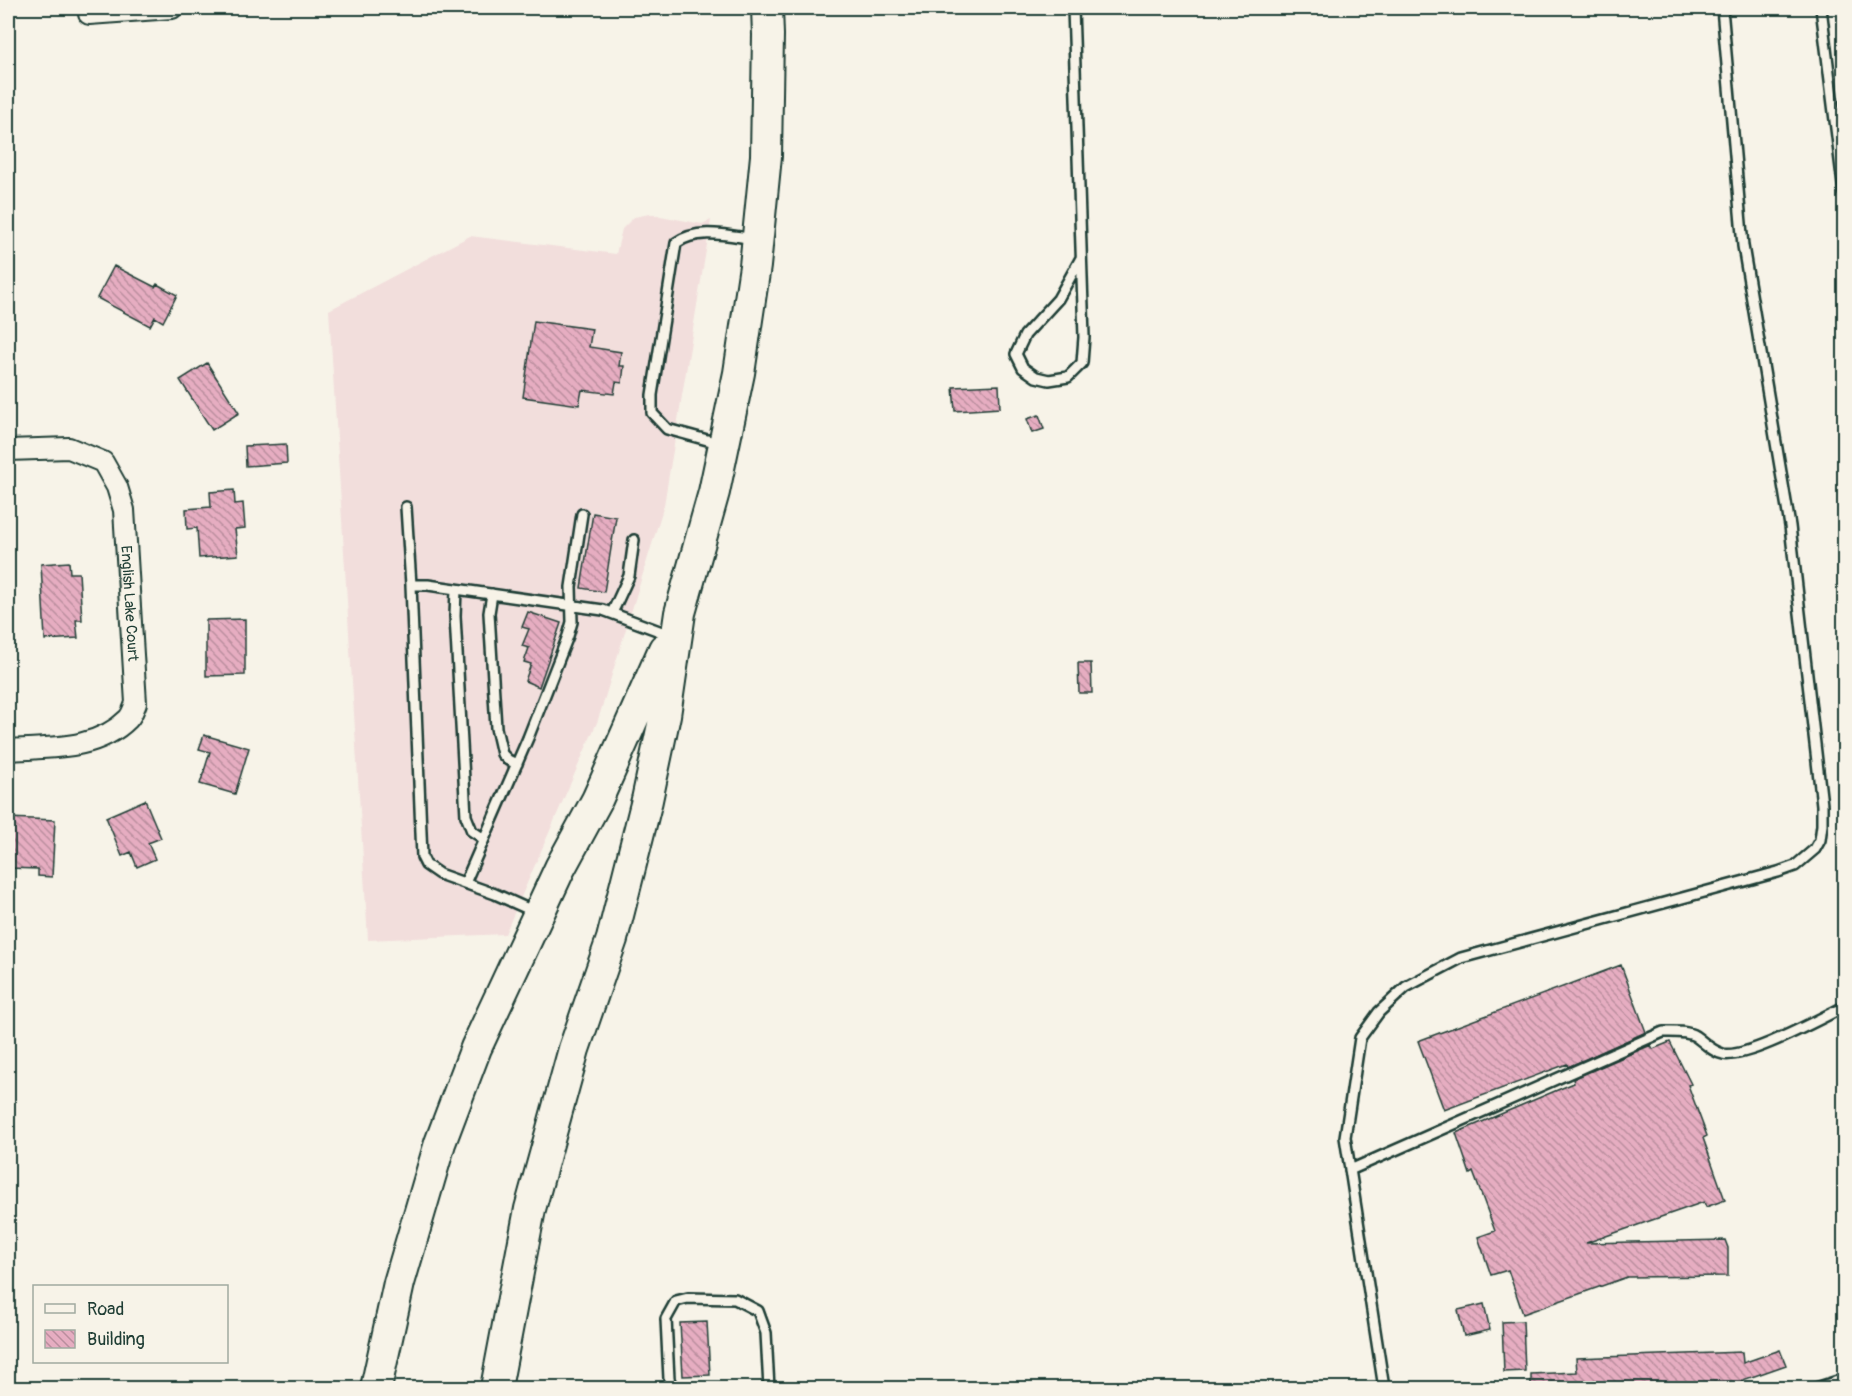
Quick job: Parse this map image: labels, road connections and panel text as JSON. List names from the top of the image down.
{
  "streets": {
    "street": ["English Lake Court"]
  },
  "legend": ["Road", "Building"]
}
